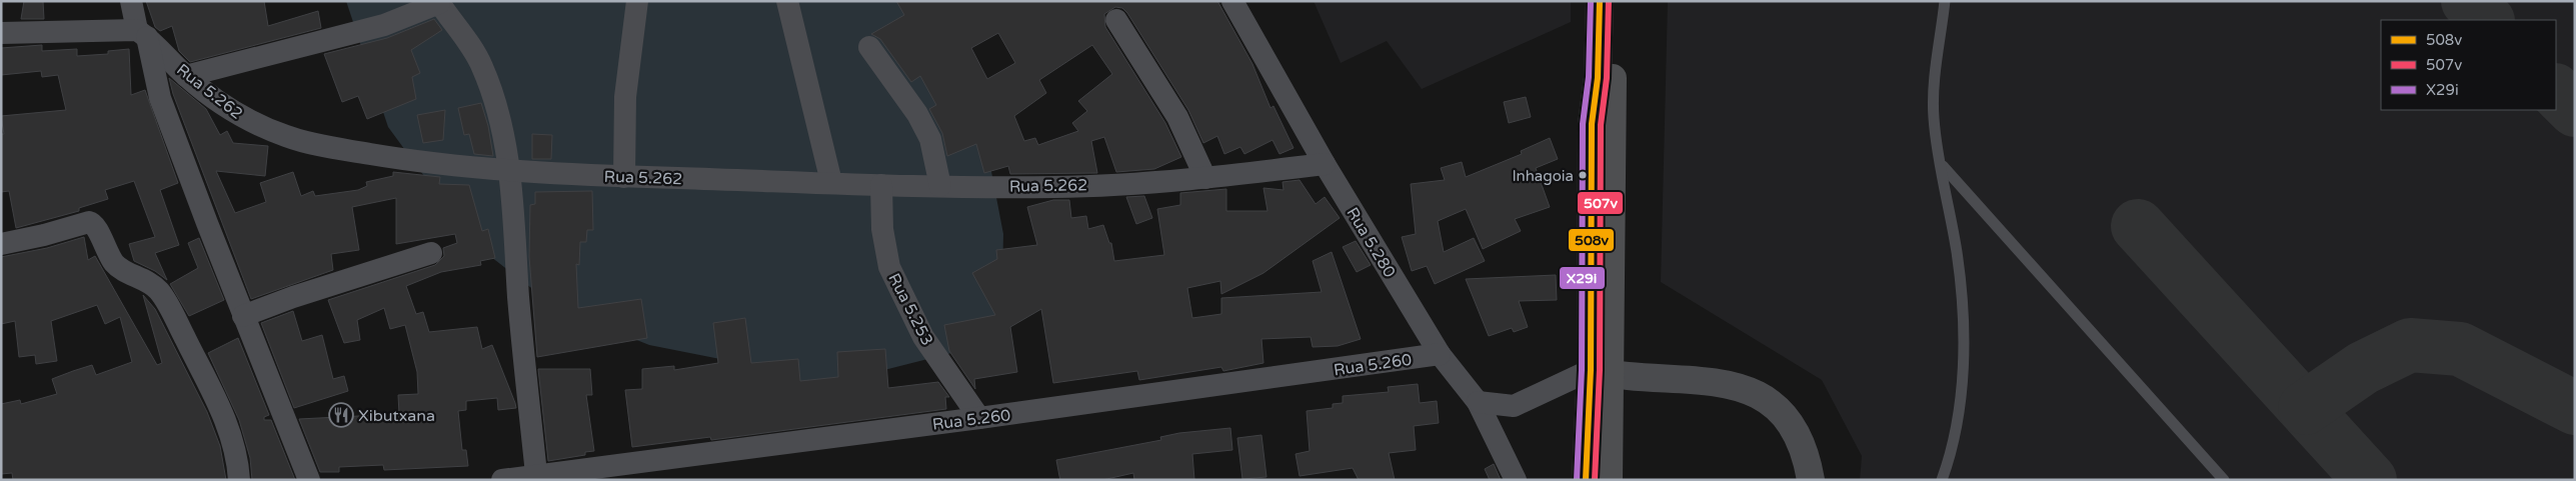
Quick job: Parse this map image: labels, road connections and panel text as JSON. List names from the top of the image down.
{
  "streets": {
    "street": [
      "Rua 5.262",
      "Rua 5.280",
      "Rua 5.253",
      "Rua 5.260"
    ]
  },
  "crossings": [
    ["Rua 5.262", "Rua 5.280"],
    ["Rua 5.262", "Rua 5.253"],
    ["Rua 5.280", "Rua 5.260"],
    ["Rua 5.253", "Rua 5.260"]
  ],
  "places": {
    "other": ["Inhagoia"],
    "restaurant": ["Xibutxana"]
  },
  "lines": ["transit line 508v", "transit line 507v", "transit line X29i"],
  "legend": ["508v", "507v", "X29i"]
}
